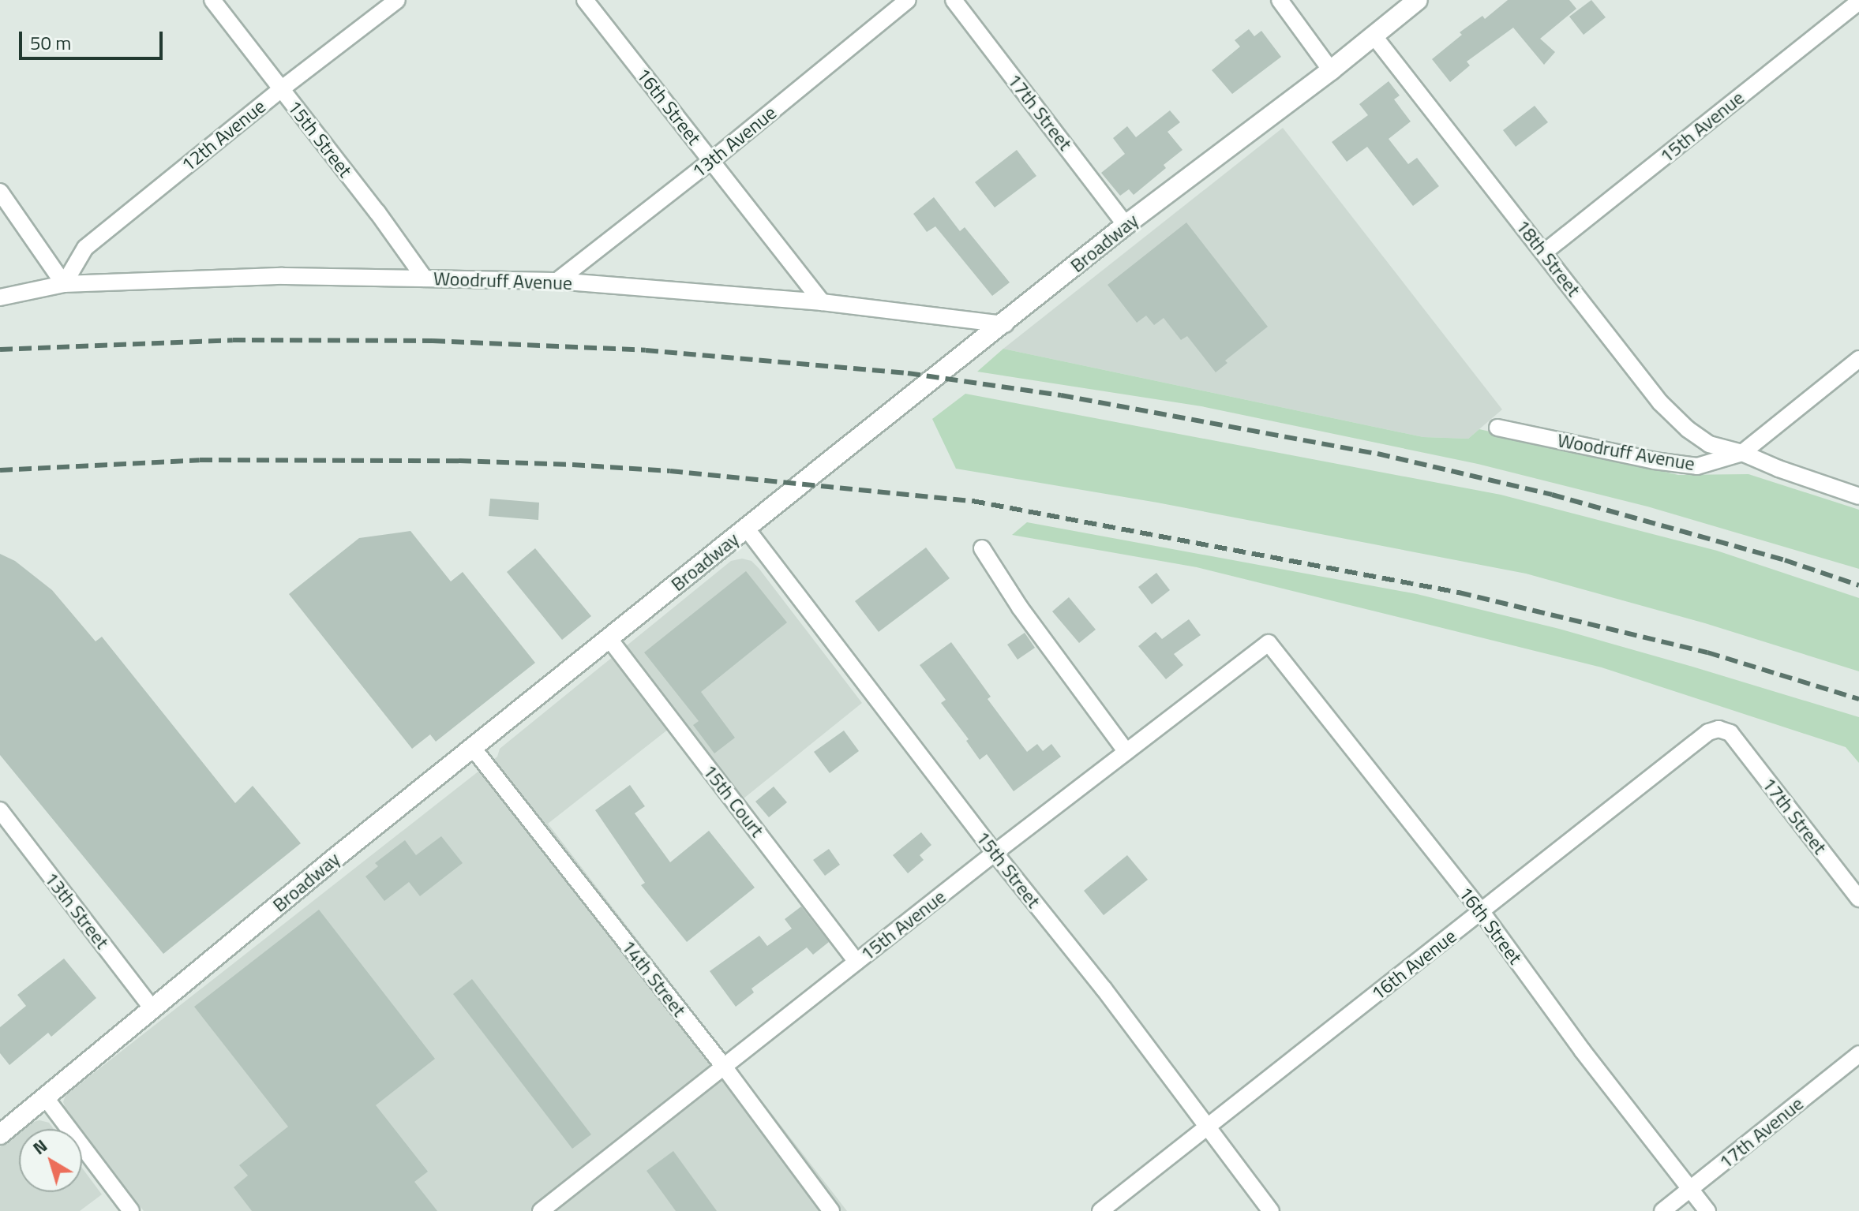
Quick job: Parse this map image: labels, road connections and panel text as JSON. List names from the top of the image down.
{
  "streets": {
    "main road": ["Broadway"],
    "street": [
      "16th Street",
      "17th Street",
      "15th Avenue",
      "12th Avenue",
      "15th Street",
      "13th Avenue",
      "18th Street",
      "Woodruff Avenue",
      "15th Court",
      "13th Street",
      "16th Avenue",
      "14th Street",
      "17th Avenue"
    ]
  },
  "crossings": [
    ["16th Street", "15th Avenue"],
    ["16th Street", "13th Avenue"],
    ["16th Street", "Woodruff Avenue"],
    ["16th Street", "16th Avenue"],
    ["16th Street", "17th Avenue"],
    ["17th Street", "Broadway"],
    ["17th Street", "16th Avenue"],
    ["15th Avenue", "15th Street"],
    ["15th Avenue", "18th Street"],
    ["15th Avenue", "15th Court"],
    ["15th Avenue", "14th Street"],
    ["12th Avenue", "15th Street"],
    ["12th Avenue", "Woodruff Avenue"],
    ["15th Street", "Broadway"],
    ["15th Street", "Woodruff Avenue"],
    ["15th Street", "16th Avenue"],
    ["13th Avenue", "Woodruff Avenue"],
    ["Broadway", "18th Street"],
    ["Broadway", "Woodruff Avenue"],
    ["Broadway", "15th Court"],
    ["Broadway", "13th Street"],
    ["Broadway", "14th Street"],
    ["18th Street", "Woodruff Avenue"]
  ],
  "scale_bar": "50 m",
  "north": "top left"
}
